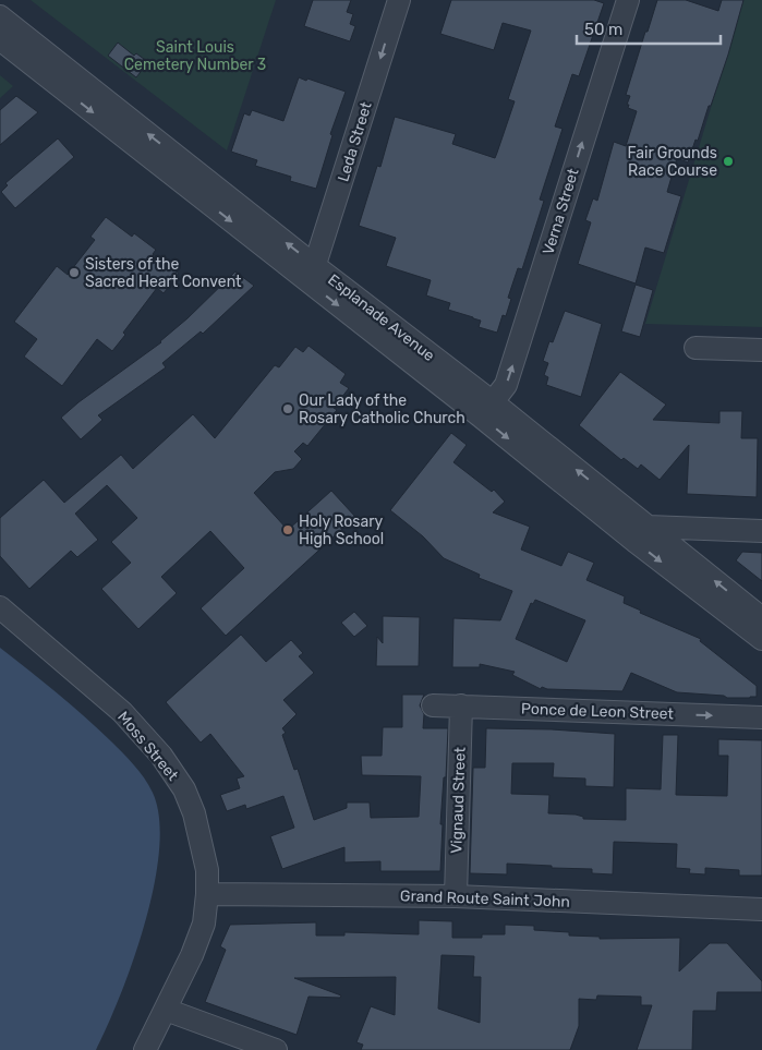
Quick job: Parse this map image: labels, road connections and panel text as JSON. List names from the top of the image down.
{
  "streets": {
    "street": [
      "Leda Street",
      "Verna Street",
      "Esplanade Avenue",
      "Ponce de Leon Street",
      "Moss Street",
      "Vignaud Street",
      "Grand Route Saint John"
    ]
  },
  "crossings": [
    ["Leda Street", "Esplanade Avenue"],
    ["Verna Street", "Esplanade Avenue"],
    ["Ponce de Leon Street", "Vignaud Street"],
    ["Moss Street", "Grand Route Saint John"],
    ["Vignaud Street", "Grand Route Saint John"]
  ],
  "one_way": ["Leda Street", "Verna Street"],
  "parks": ["Saint Louis Cemetery Number 3"],
  "places": [
    "Fair Grounds Race Course",
    "Sisters of the Sacred Heart Convent",
    "Our Lady of the Rosary Catholic Church",
    "Holy Rosary High School"
  ],
  "scale_bar": "50 m"
}
